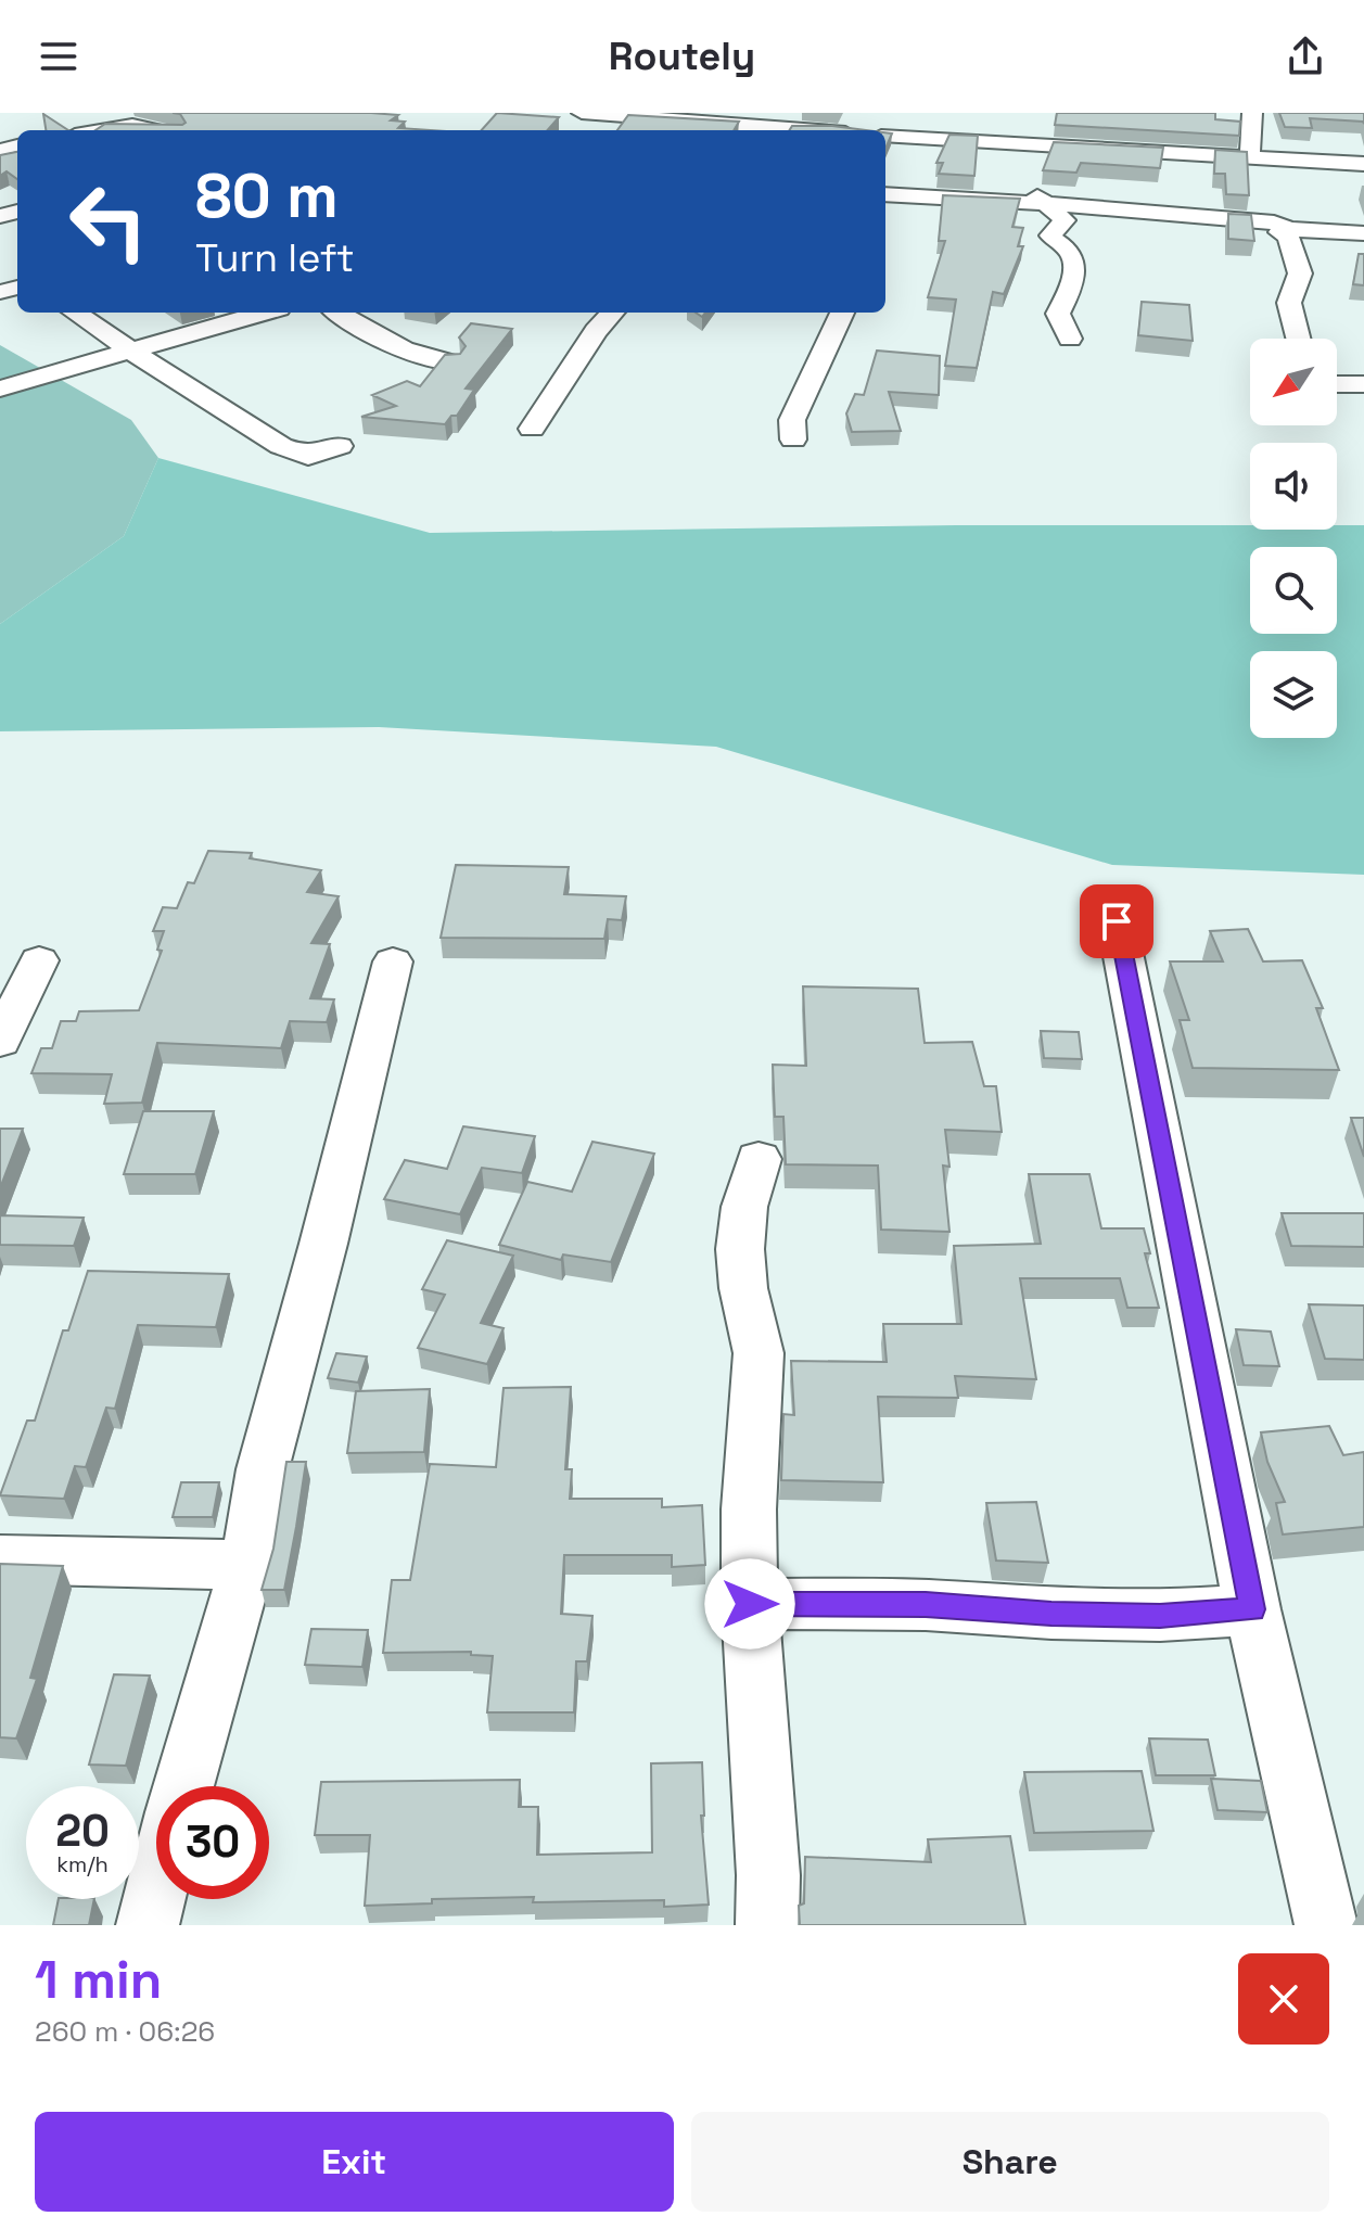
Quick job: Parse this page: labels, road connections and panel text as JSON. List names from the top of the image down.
{
  "north": "bottom left",
  "page": {
    "header": "Routely",
    "turn": ["80 m", "Turn left"],
    "speed": "20 km/h",
    "limit": "30",
    "heading": ["1 min", "260 m · 06:26"],
    "buttons": ["Exit", "Share"]
  }
}
